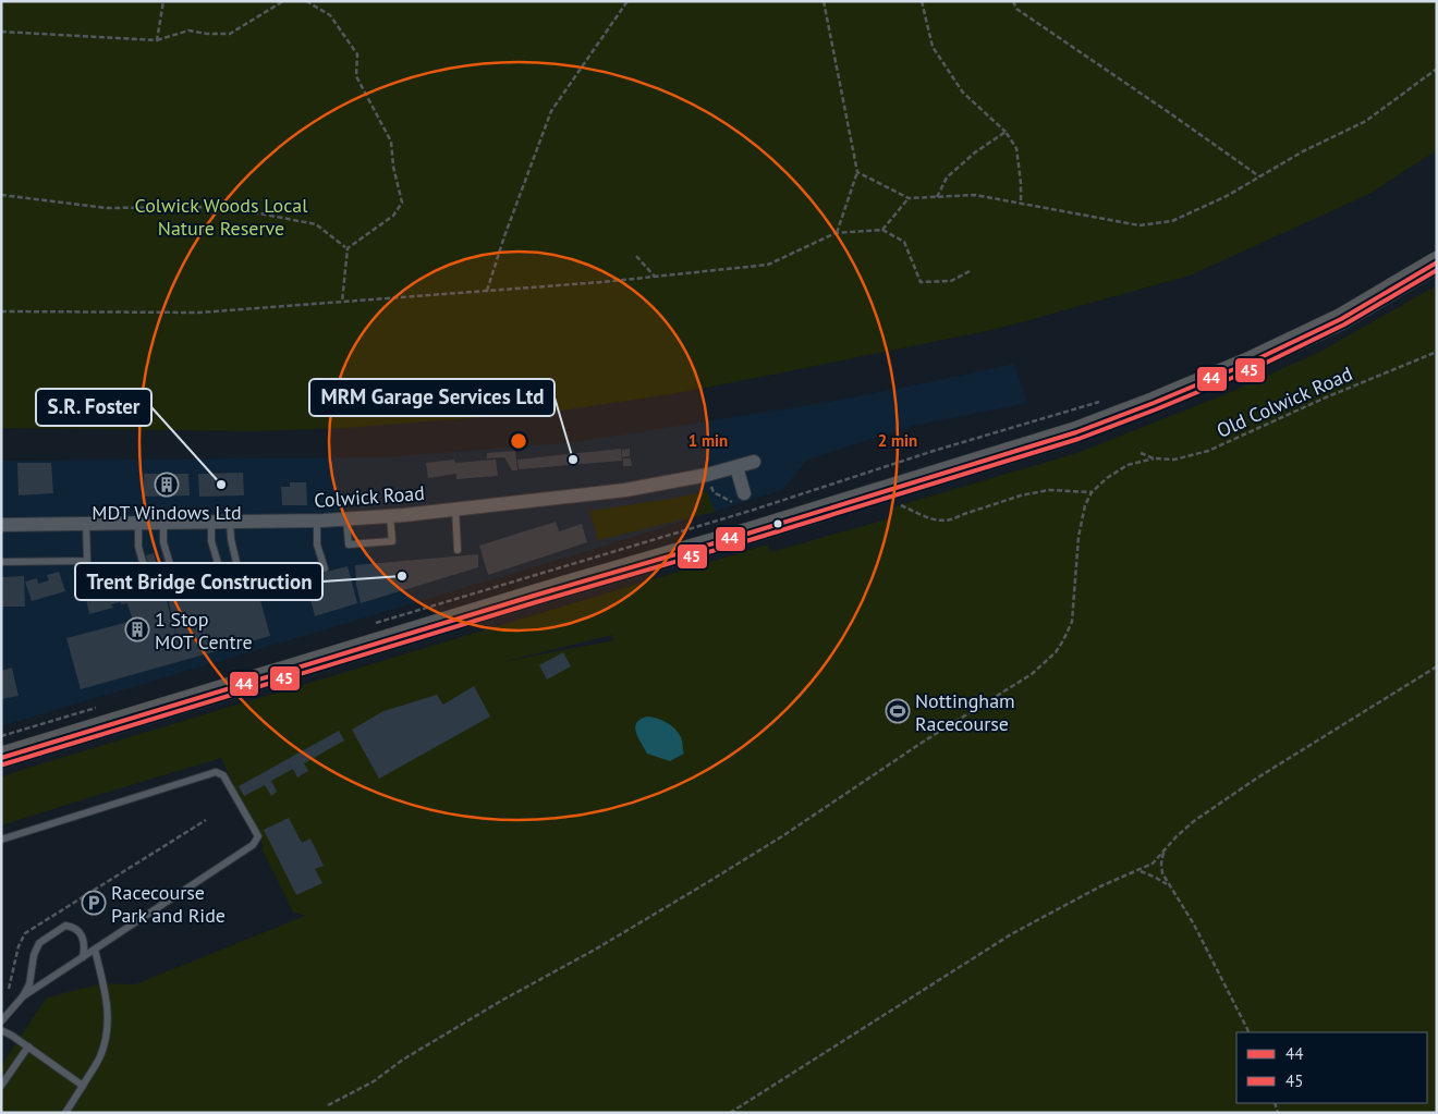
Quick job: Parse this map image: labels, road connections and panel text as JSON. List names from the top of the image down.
{
  "streets": {
    "street": ["Colwick Road"],
    "path": ["Old Colwick Road"]
  },
  "parks": ["Colwick Woods Local Nature Reserve"],
  "places": {
    "other": ["MRM Garage Services Ltd", "S.R. Foster", "Trent Bridge Construction"],
    "building": ["MDT Windows Ltd", "1 Stop MOT Centre"],
    "sports": ["Nottingham Racecourse"],
    "parking": ["Racecourse Park and Ride"]
  },
  "lines": ["transit line 44", "transit line 45"],
  "legend": ["44", "45"],
  "rings": ["1 min", "2 min"]
}
